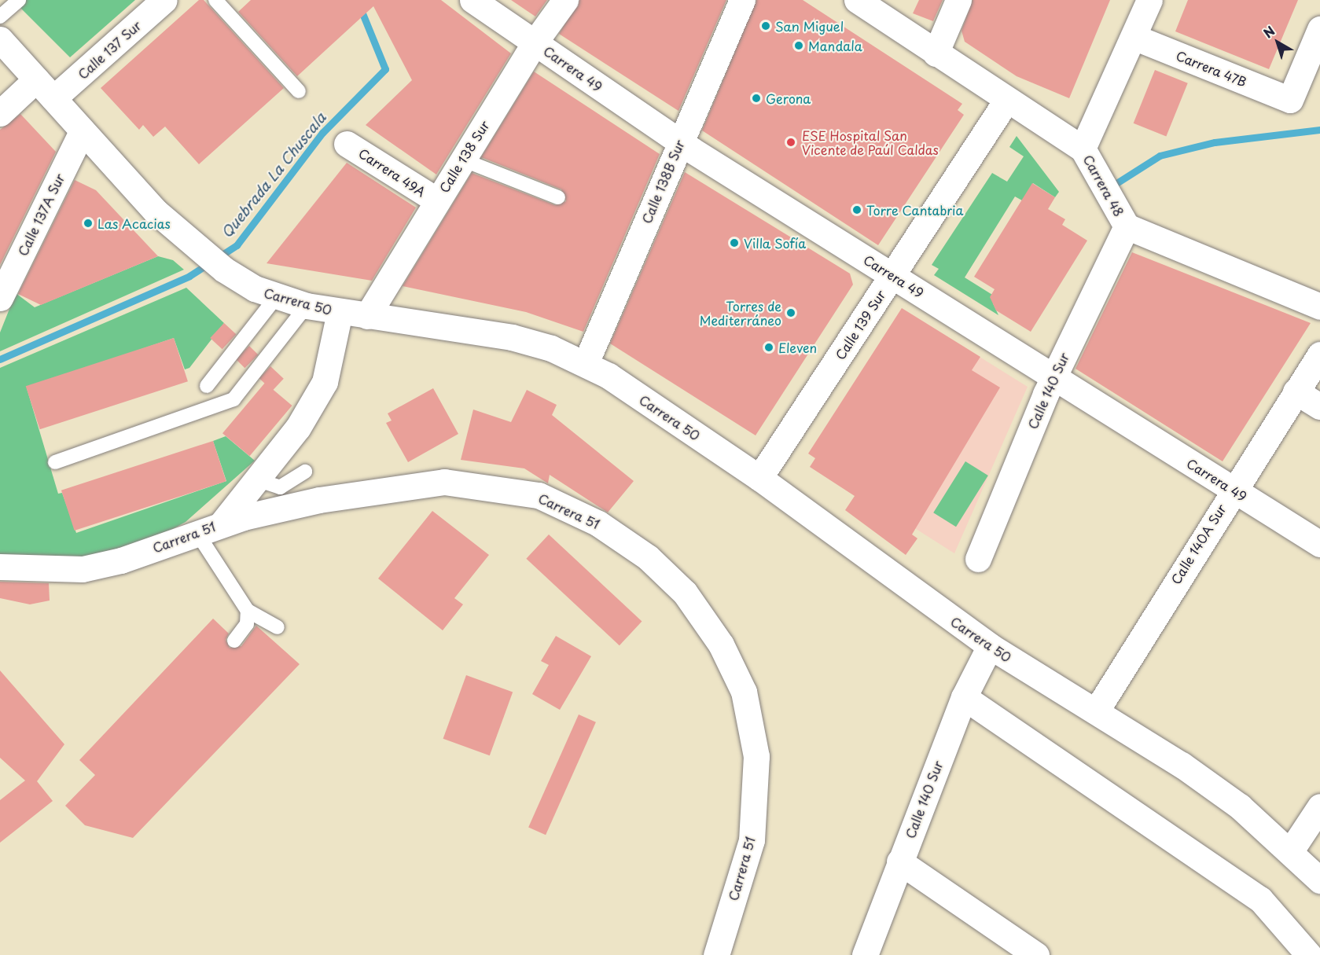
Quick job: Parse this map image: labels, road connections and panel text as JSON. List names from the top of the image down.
{
  "streets": {
    "street": [
      "Calle 137 Sur",
      "Carrera 49",
      "Carrera 47B",
      "Calle 138 Sur",
      "Carrera 49A",
      "Calle 138B Sur",
      "Carrera 48",
      "Calle 137A Sur",
      "Carrera 50",
      "Calle 139 Sur",
      "Calle 140 Sur",
      "Carrera 51",
      "Calle 140A Sur"
    ]
  },
  "crossings": [
    ["Calle 137 Sur", "Carrera 50"],
    ["Carrera 49", "Calle 138 Sur"],
    ["Carrera 49", "Calle 138B Sur"],
    ["Carrera 49", "Calle 139 Sur"],
    ["Carrera 49", "Calle 140 Sur"],
    ["Carrera 49", "Calle 140A Sur"],
    ["Calle 138 Sur", "Carrera 49A"],
    ["Calle 138 Sur", "Carrera 50"],
    ["Calle 138B Sur", "Carrera 50"],
    ["Carrera 48", "Calle 139 Sur"],
    ["Carrera 48", "Calle 140 Sur"],
    ["Calle 137A Sur", "Carrera 50"],
    ["Carrera 50", "Calle 139 Sur"],
    ["Carrera 50", "Calle 140 Sur"],
    ["Carrera 50", "Calle 140A Sur"]
  ],
  "water": ["Quebrada La Chuscala"],
  "places": [
    "San Miguel",
    "Mandala",
    "Gerona",
    "ESE Hospital San Vicente de Paúl Caldas",
    "Torre Cantabria",
    "Las Acacias",
    "Villa Sofía",
    "Torres de Mediterráneo",
    "Eleven"
  ],
  "north": "top left"
}
